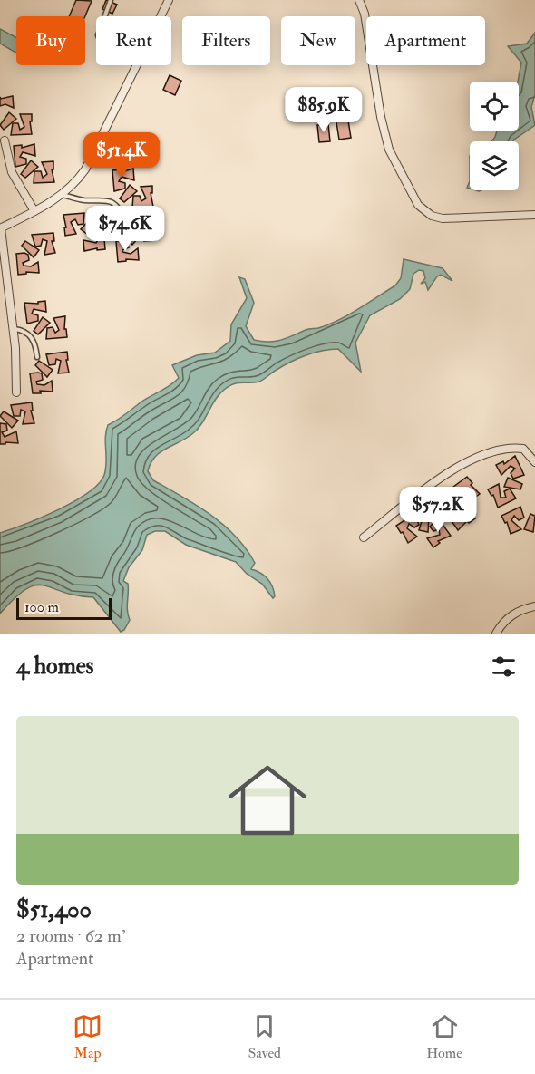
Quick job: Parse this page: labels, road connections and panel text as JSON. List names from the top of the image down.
{
  "scale_bar": "100 m",
  "page": {
    "chip": [
      "Buy",
      "Rent",
      "Filters",
      "New",
      "Apartment"
    ],
    "price": [
      "$85.9K",
      "$51.4K",
      "$74.6K",
      "$57.2K"
    ],
    "scale": "100 m",
    "heading": "4 homes",
    "list": [
      {
        "name": "$51,400",
        "note": "2 rooms · 62 m² · Apartment"
      }
    ],
    "tabs": ["Map", "Saved", "Home"]
  }
}
